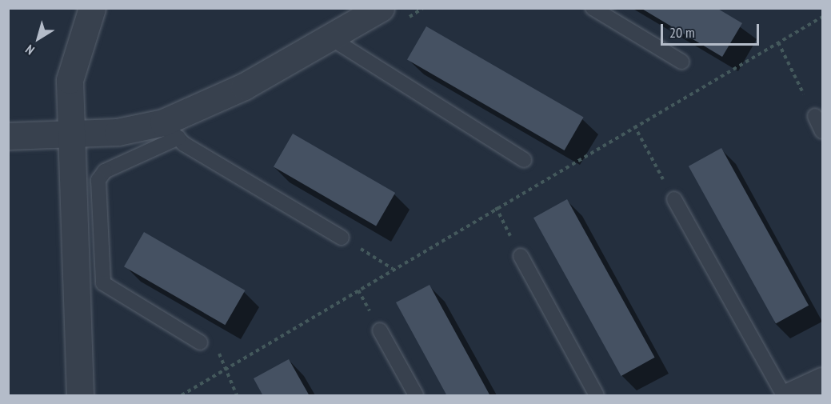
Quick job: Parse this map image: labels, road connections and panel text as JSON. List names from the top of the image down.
{
  "scale_bar": "20 m",
  "north": "bottom left"
}
